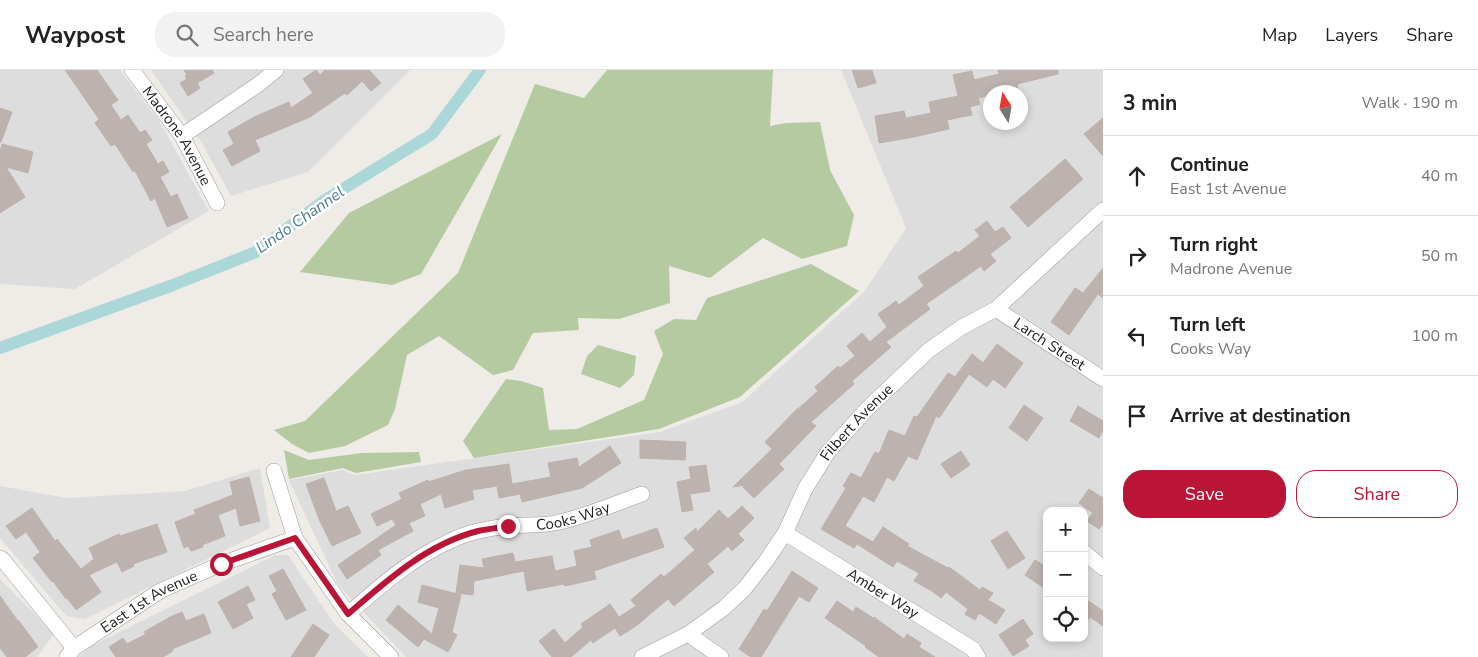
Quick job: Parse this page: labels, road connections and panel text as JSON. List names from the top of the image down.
{
  "streets": {
    "street": [
      "Madrone Avenue",
      "Larch Street",
      "Filbert Avenue",
      "Cooks Way",
      "Amber Way",
      "East 1st Avenue"
    ]
  },
  "crossings": [
    ["Larch Street", "Filbert Avenue"],
    ["Filbert Avenue", "Amber Way"]
  ],
  "water": ["Lindo Channel"],
  "north": "top",
  "page": {
    "header": "Waypost",
    "search": "Search here",
    "nav": ["Map", "Layers", "Share"],
    "heading": ["3 min", "Walk · 190 m"],
    "list": [
      ["Continue", "East 1st Avenue", "40 m"],
      ["Turn right", "Madrone Avenue", "50 m"],
      ["Turn left", "Cooks Way", "100 m"],
      "Arrive at destination"
    ],
    "buttons": ["Save", "Share"],
    "map_buttons": ["+", "−"]
  }
}
